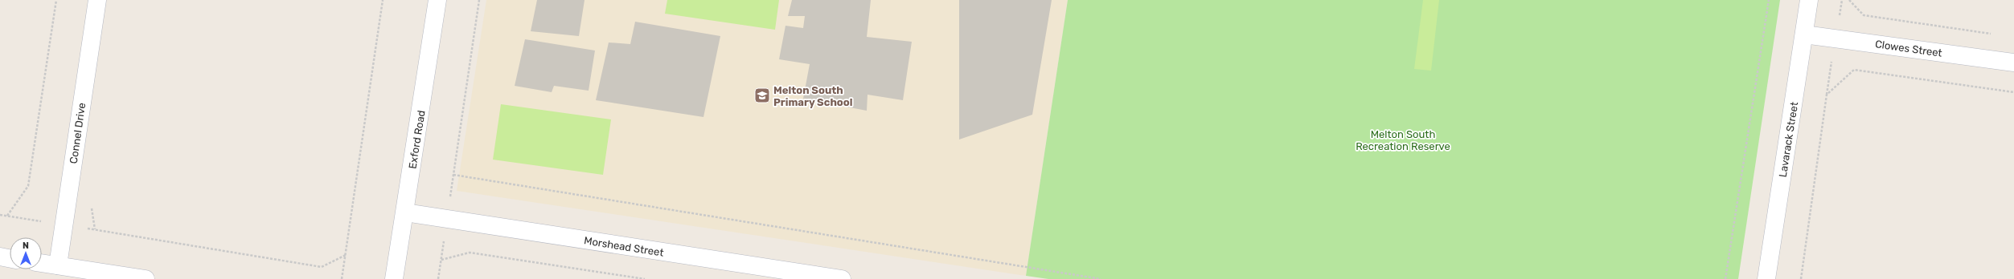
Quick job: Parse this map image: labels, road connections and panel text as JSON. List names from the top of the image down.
{
  "streets": {
    "street": [
      "Clowes Street",
      "Connel Drive",
      "Exford Road",
      "Lavarack Street",
      "Morshead Street"
    ]
  },
  "crossings": [
    ["Clowes Street", "Lavarack Street"],
    ["Exford Road", "Morshead Street"]
  ],
  "parks": ["Melton South Recreation Reserve"],
  "places": {
    "school or university": ["Melton South Primary School"]
  },
  "north": "top"
}
